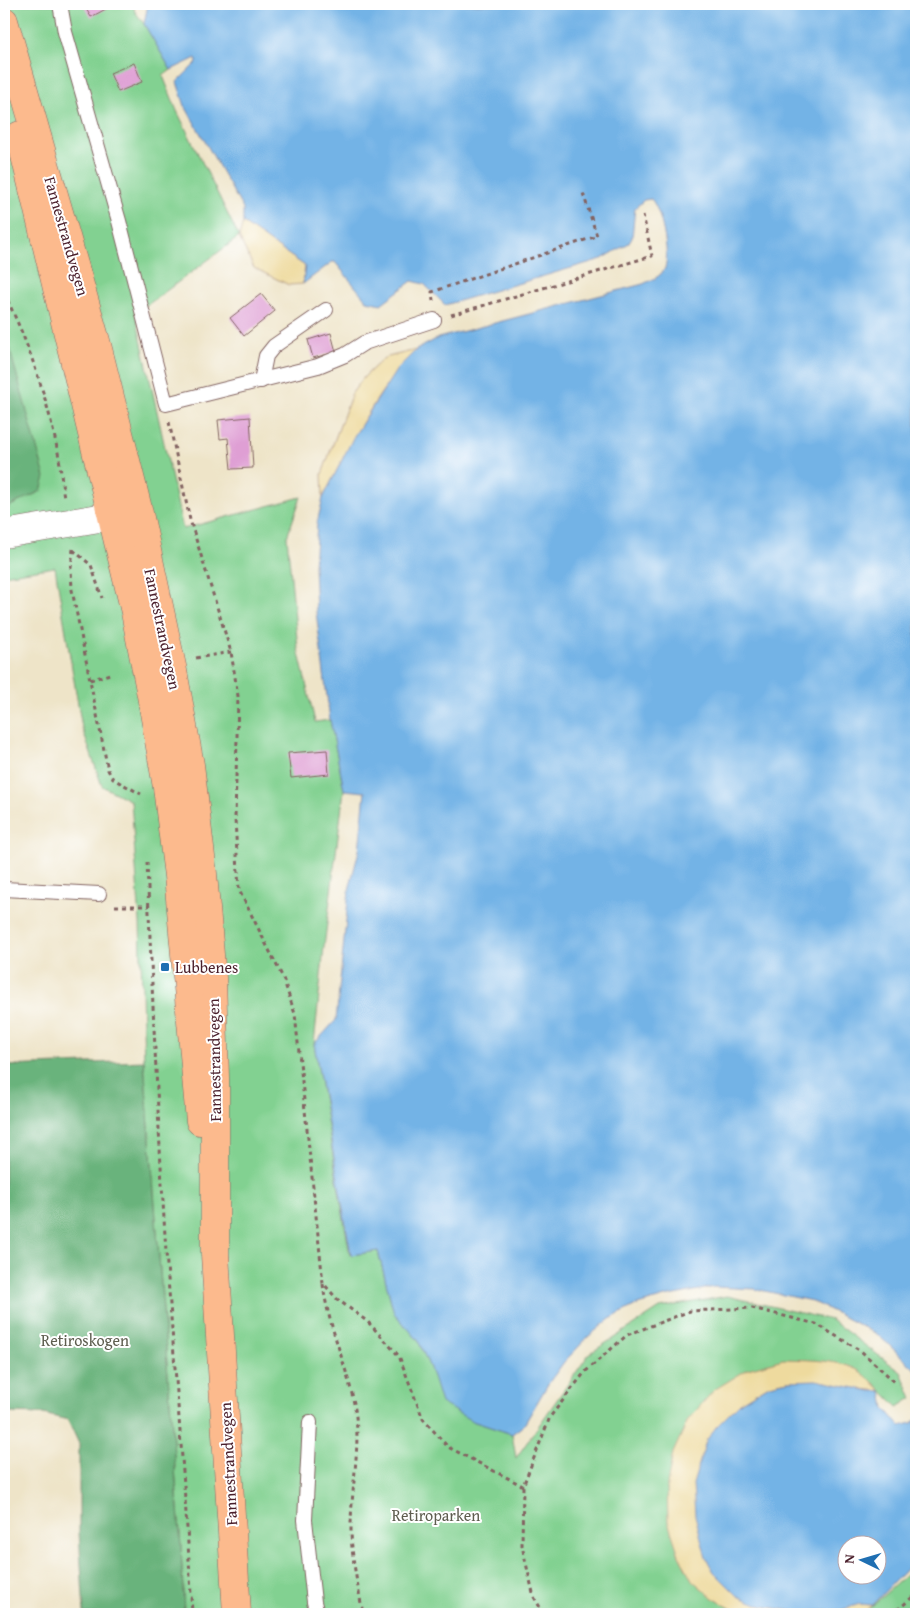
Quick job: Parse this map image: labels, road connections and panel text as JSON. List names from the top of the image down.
{
  "streets": {
    "highway": ["Fannestrandvegen"]
  },
  "parks": ["Retiroskogen", "Retiroparken"],
  "places": {
    "transit": ["Lubbenes"]
  },
  "north": "left"
}
